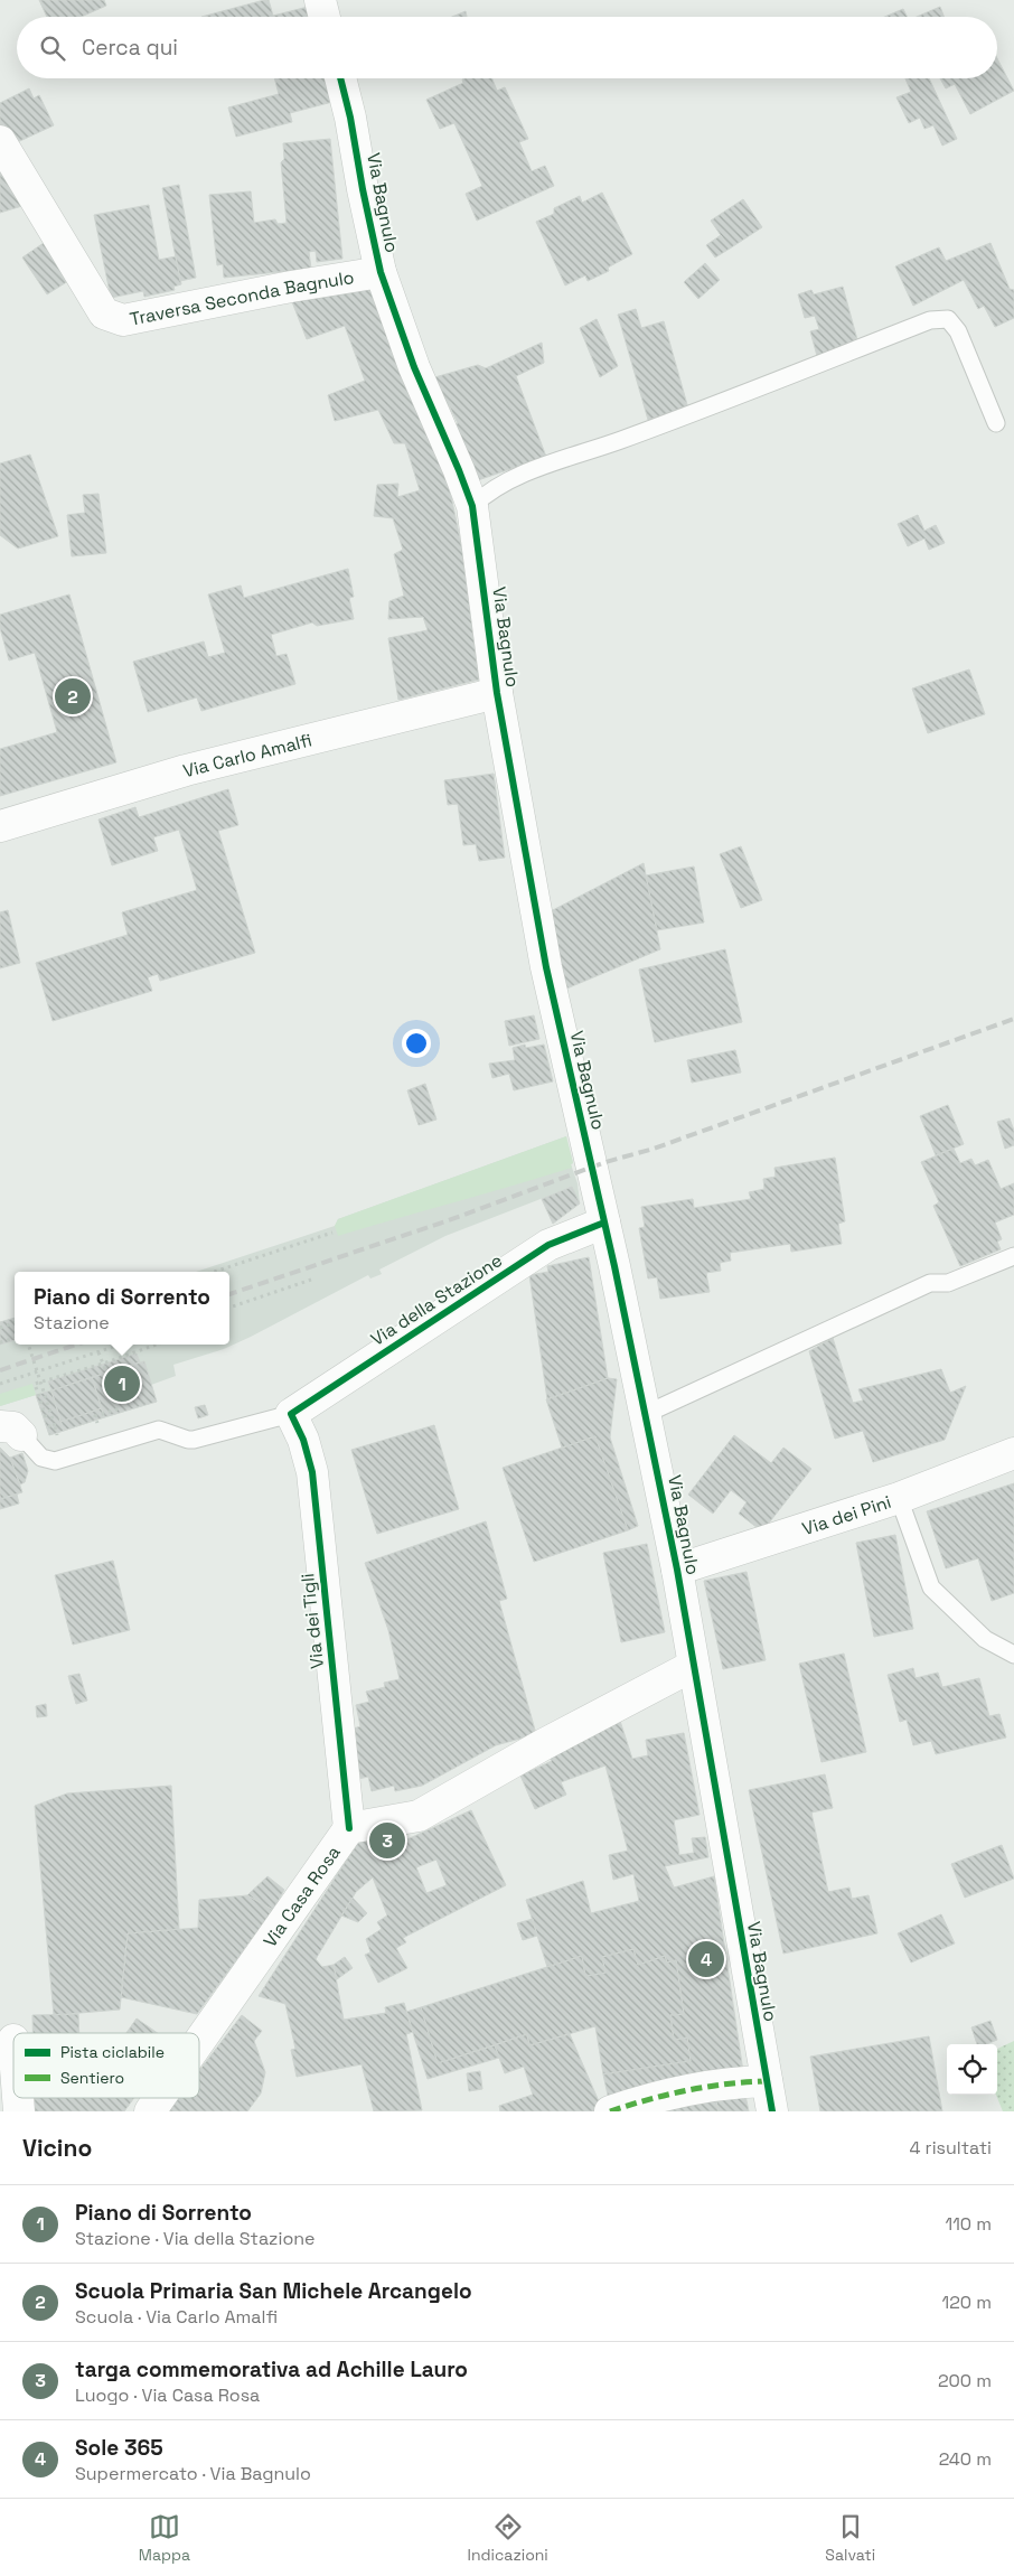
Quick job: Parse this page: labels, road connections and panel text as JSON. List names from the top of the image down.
{
  "streets": {
    "street": [
      "Via Bagnulo",
      "Traversa Seconda Bagnulo",
      "Via Carlo Amalfi",
      "Via della Stazione",
      "Via dei Pini",
      "Via dei Tigli",
      "Via Casa Rosa"
    ]
  },
  "crossings": [
    ["Via Bagnulo", "Traversa Seconda Bagnulo"],
    ["Via Bagnulo", "Via Carlo Amalfi"],
    ["Via Bagnulo", "Via della Stazione"],
    ["Via Bagnulo", "Via dei Pini"],
    ["Via Bagnulo", "Via Casa Rosa"],
    ["Via della Stazione", "Via dei Tigli"],
    ["Via dei Tigli", "Via Casa Rosa"]
  ],
  "legend": ["Pista ciclabile", "Sentiero"],
  "page": {
    "search": "Cerca qui",
    "pins": [
      "2",
      "1",
      "3",
      "4"
    ],
    "popup": ["Piano di Sorrento", "Stazione"],
    "heading": ["Vicino", "4 risultati"],
    "list": [
      {
        "mark": "1",
        "name": "Piano di Sorrento",
        "note": "Stazione · Via della Stazione",
        "value": "110 m"
      },
      {
        "mark": "2",
        "name": "Scuola Primaria San Michele Arcangelo",
        "note": "Scuola · Via Carlo Amalfi",
        "value": "120 m"
      },
      {
        "mark": "3",
        "name": "targa commemorativa ad Achille Lauro",
        "note": "Luogo · Via Casa Rosa",
        "value": "200 m"
      },
      {
        "mark": "4",
        "name": "Sole 365",
        "note": "Supermercato · Via Bagnulo",
        "value": "240 m"
      }
    ],
    "nav": ["Mappa", "Indicazioni", "Salvati"]
  }
}
